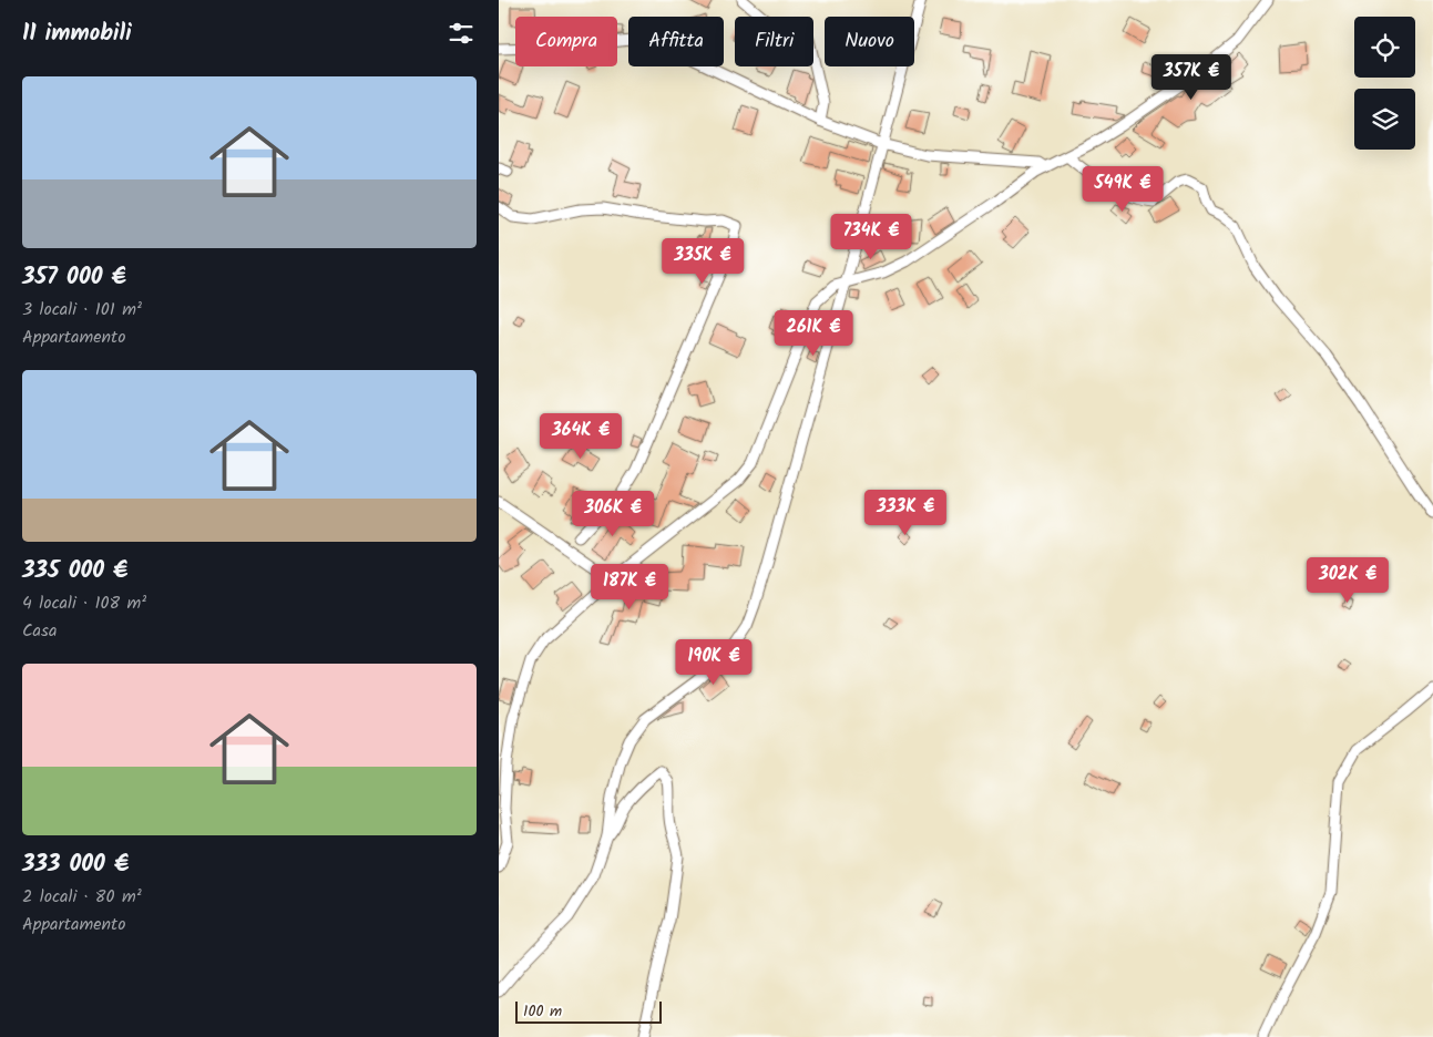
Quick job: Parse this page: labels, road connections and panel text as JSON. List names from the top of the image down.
{
  "scale_bar": "100 m",
  "page": {
    "heading": "11 immobili",
    "chip": [
      "Compra",
      "Affitta",
      "Filtri",
      "Nuovo"
    ],
    "price": [
      "357K €",
      "549K €",
      "734K €",
      "335K €",
      "261K €",
      "364K €",
      "333K €",
      "306K €",
      "302K €",
      "187K €",
      "190K €"
    ],
    "list": [
      {
        "name": "357 000 €",
        "note": "3 locali · 101 m² · Appartamento"
      },
      {
        "name": "335 000 €",
        "note": "4 locali · 108 m² · Casa"
      },
      {
        "name": "333 000 €",
        "note": "2 locali · 80 m² · Appartamento"
      }
    ],
    "scale": "100 m"
  }
}
